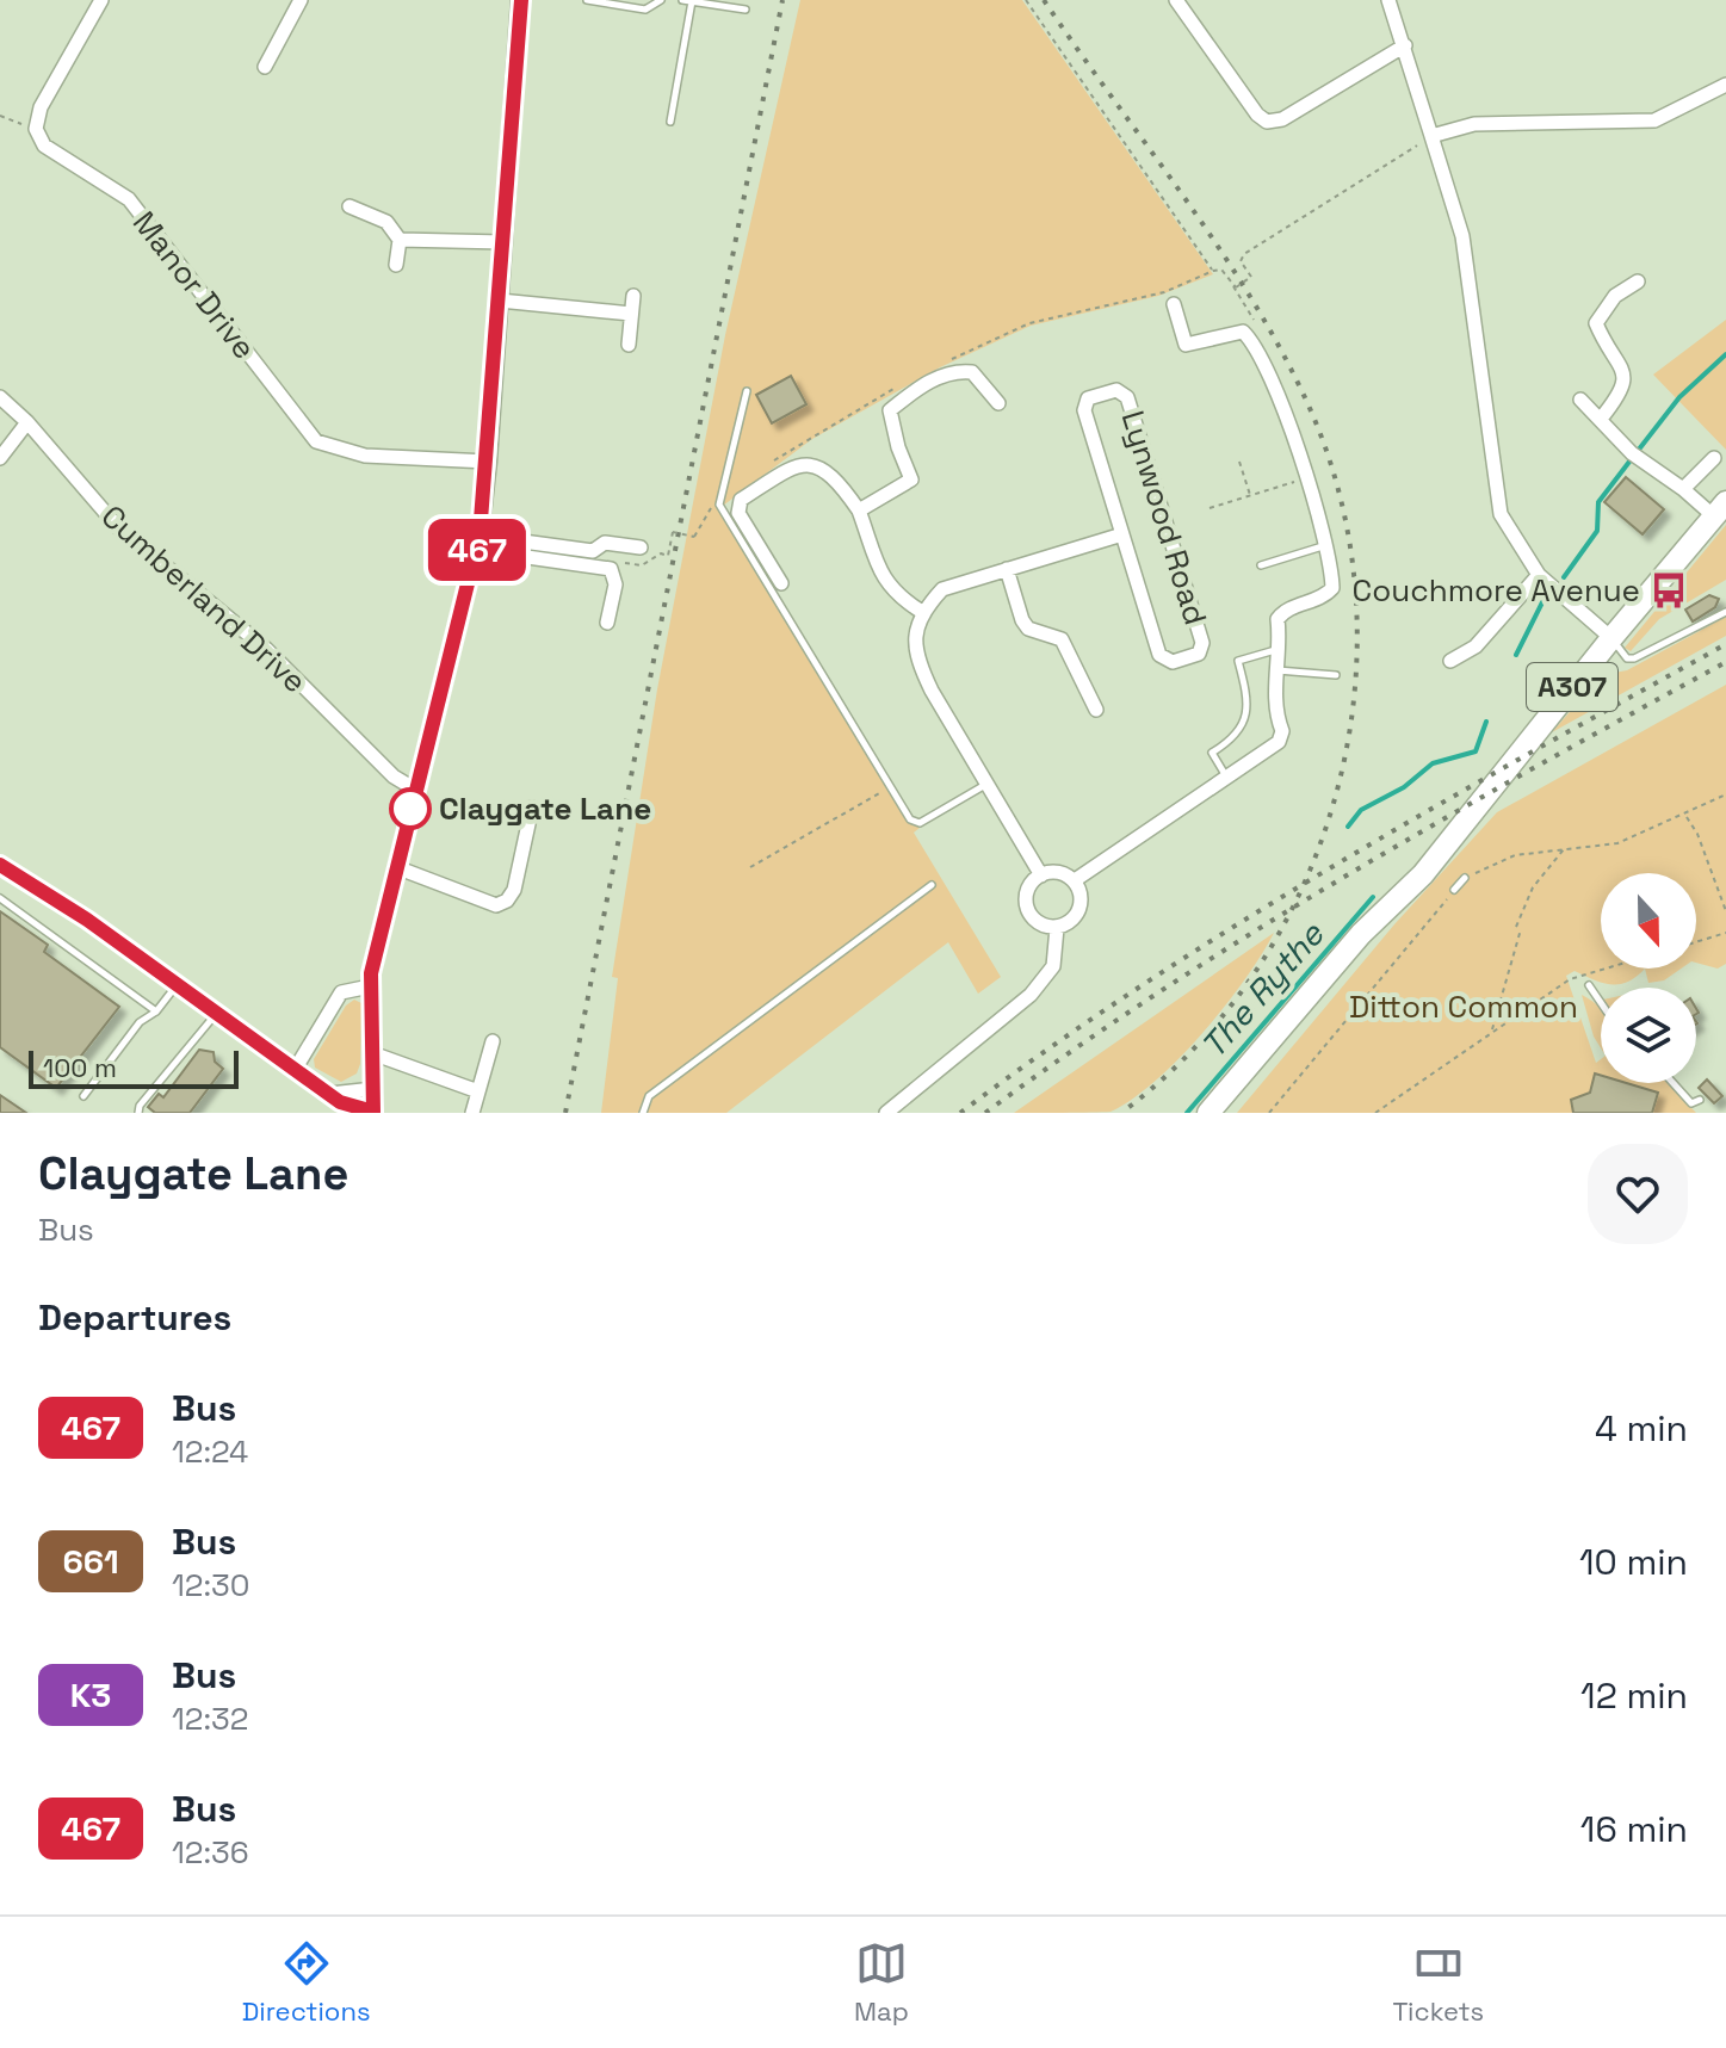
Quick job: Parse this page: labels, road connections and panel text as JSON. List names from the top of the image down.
{
  "streets": {
    "main road": ["A307"],
    "street": ["Manor Drive", "Lynwood Road", "Cumberland Drive"]
  },
  "water": ["The Rythe"],
  "parks": ["Ditton Common"],
  "places": {
    "bus stop": ["Couchmore Avenue"],
    "other": ["Claygate Lane"]
  },
  "lines": ["bus line 467"],
  "scale_bar": "100 m",
  "north": "bottom",
  "page": {
    "on_map": "467",
    "scale": "100 m",
    "heading": [
      ["Claygate Lane", "Bus"],
      "Departures"
    ],
    "list": [
      {
        "mark": "467",
        "name": "Bus",
        "note": "12:24",
        "value": "4 min"
      },
      {
        "mark": "661",
        "name": "Bus",
        "note": "12:30",
        "value": "10 min"
      },
      {
        "mark": "K3",
        "name": "Bus",
        "note": "12:32",
        "value": "12 min"
      },
      {
        "mark": "467",
        "name": "Bus",
        "note": "12:36",
        "value": "16 min"
      }
    ],
    "tabs": ["Directions", "Map", "Tickets"]
  }
}
